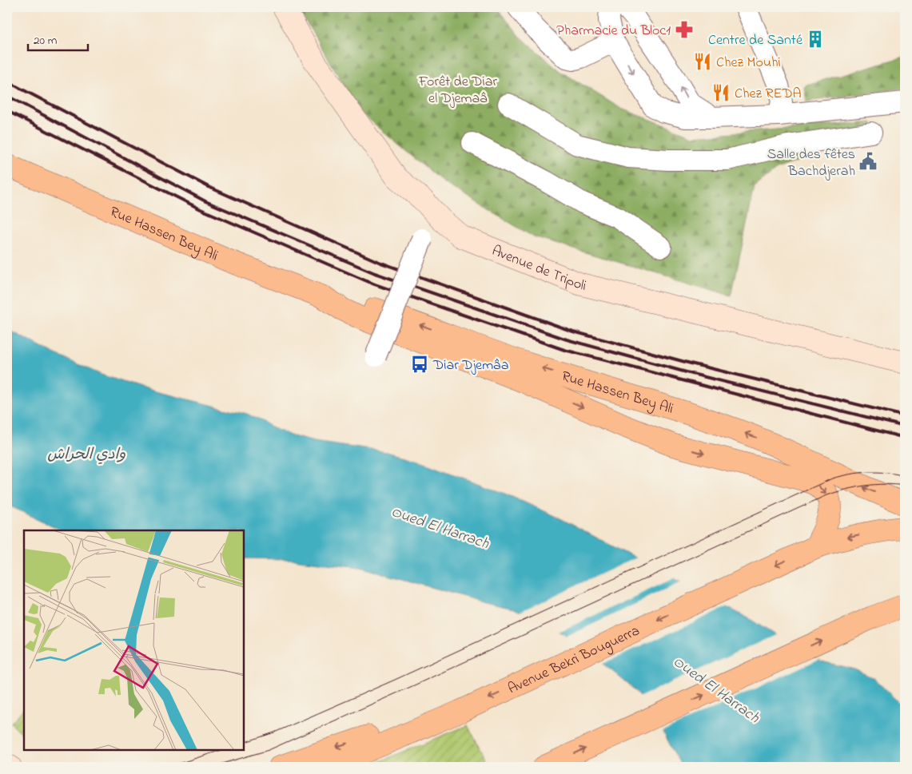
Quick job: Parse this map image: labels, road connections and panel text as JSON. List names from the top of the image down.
{
  "streets": {
    "main road": ["Rue Hassen Bey Ali", "Avenue de Tripoli", "Avenue Bekri Bouguerra"]
  },
  "crossings": [
    ["Rue Hassen Bey Ali", "Avenue Bekri Bouguerra"]
  ],
  "water": ["وادي الحراش", "Oued El Harrach"],
  "parks": ["Forêt de Diar el Djemaâ"],
  "places": {
    "pharmacy": ["Pharmacie du Bloc1"],
    "building": ["Centre de Santé"],
    "restaurant": ["Chez Mouhi", "Chez REDA"],
    "public building": ["Salle des fêtes Bachdjerah"],
    "bus stop": ["Diar Djemâa"]
  },
  "scale_bar": "20 m"
}
